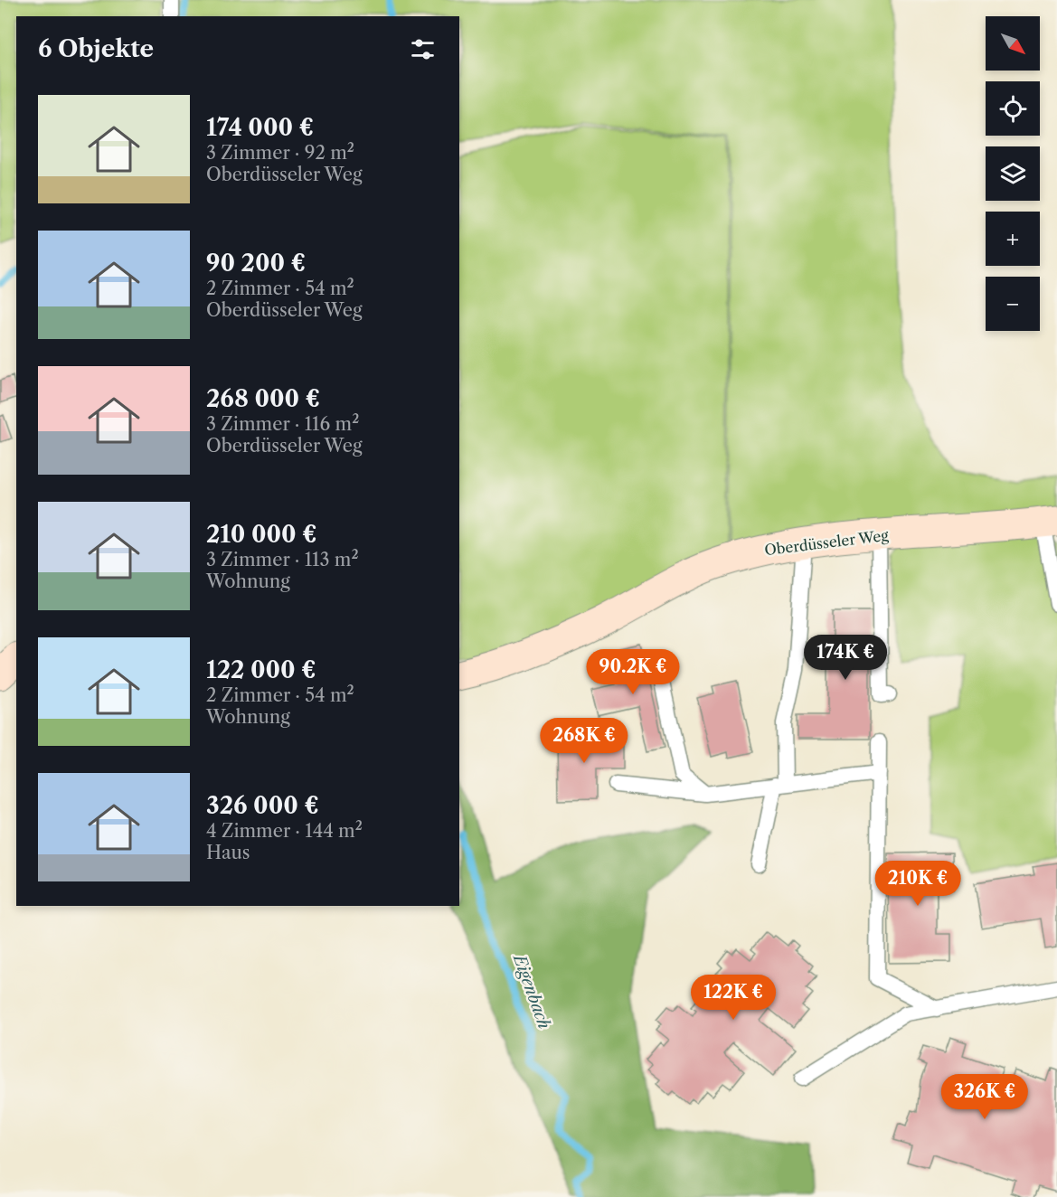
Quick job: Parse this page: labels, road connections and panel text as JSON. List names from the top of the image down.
{
  "streets": {
    "street": ["Oberdüsseler Weg"]
  },
  "water": ["Eigenbach"],
  "north": "bottom right",
  "page": {
    "map_buttons": ["+", "−"],
    "heading": "6 Objekte",
    "list": [
      {
        "name": "174 000 €",
        "note": "3 Zimmer · 92 m² · Oberdüsseler Weg"
      },
      {
        "name": "90 200 €",
        "note": "2 Zimmer · 54 m² · Oberdüsseler Weg"
      },
      {
        "name": "268 000 €",
        "note": "3 Zimmer · 116 m² · Oberdüsseler Weg"
      },
      {
        "name": "210 000 €",
        "note": "3 Zimmer · 113 m² · Wohnung"
      },
      {
        "name": "122 000 €",
        "note": "2 Zimmer · 54 m² · Wohnung"
      },
      {
        "name": "326 000 €",
        "note": "4 Zimmer · 144 m² · Haus"
      }
    ],
    "price": [
      "174K €",
      "90.2K €",
      "268K €",
      "210K €",
      "122K €",
      "326K €"
    ]
  }
}
